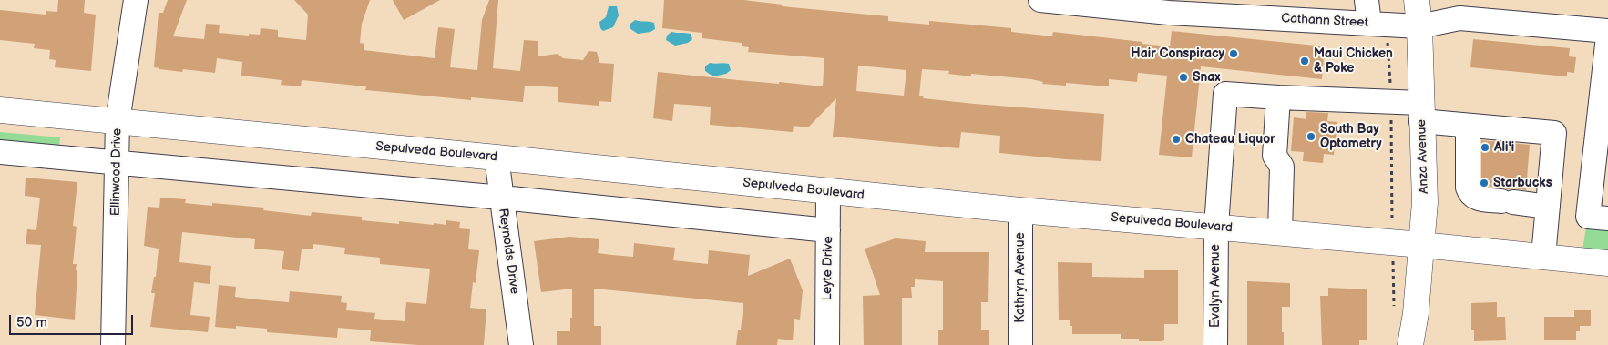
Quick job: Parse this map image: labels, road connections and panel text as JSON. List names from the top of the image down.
{
  "streets": {
    "main road": ["Sepulveda Boulevard", "Anza Avenue"],
    "street": [
      "Cathann Street",
      "Ellinwood Drive",
      "Reynolds Drive",
      "Leyte Drive",
      "Kathryn Avenue",
      "Evalyn Avenue"
    ]
  },
  "crossings": [
    ["Cathann Street", "Anza Avenue"],
    ["Sepulveda Boulevard", "Anza Avenue"],
    ["Sepulveda Boulevard", "Ellinwood Drive"],
    ["Sepulveda Boulevard", "Reynolds Drive"],
    ["Sepulveda Boulevard", "Leyte Drive"],
    ["Sepulveda Boulevard", "Kathryn Avenue"],
    ["Sepulveda Boulevard", "Evalyn Avenue"]
  ],
  "places": [
    "Hair Conspiracy",
    "Maui Chicken & Poke",
    "Snax",
    "South Bay Optometry",
    "Chateau Liquor",
    "Ali'i",
    "Starbucks"
  ],
  "scale_bar": "50 m"
}
